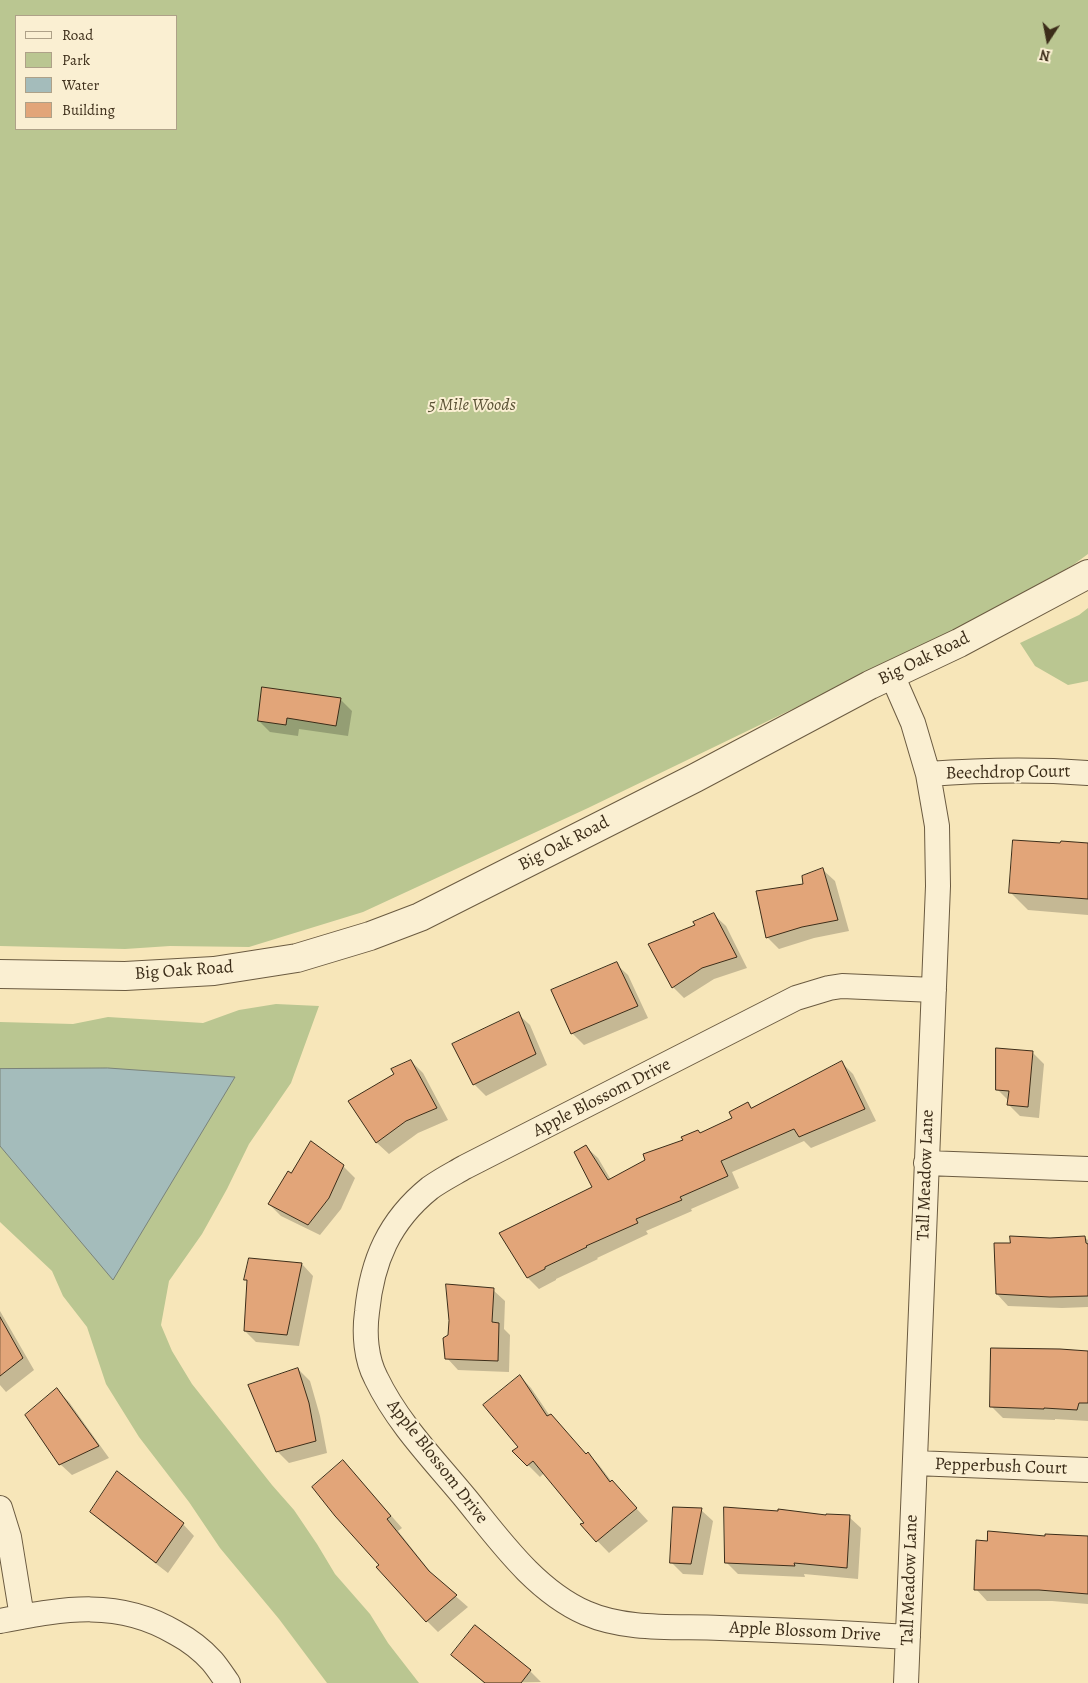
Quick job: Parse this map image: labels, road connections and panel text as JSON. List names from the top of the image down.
{
  "streets": {
    "street": [
      "Big Oak Road",
      "Beechdrop Court",
      "Apple Blossom Drive",
      "Tall Meadow Lane",
      "Pepperbush Court"
    ]
  },
  "crossings": [
    ["Big Oak Road", "Tall Meadow Lane"],
    ["Beechdrop Court", "Tall Meadow Lane"],
    ["Apple Blossom Drive", "Tall Meadow Lane"],
    ["Tall Meadow Lane", "Pepperbush Court"]
  ],
  "parks": ["5 Mile Woods"],
  "legend": [
    "Road",
    "Park",
    "Water",
    "Building"
  ],
  "north": "bottom"
}
